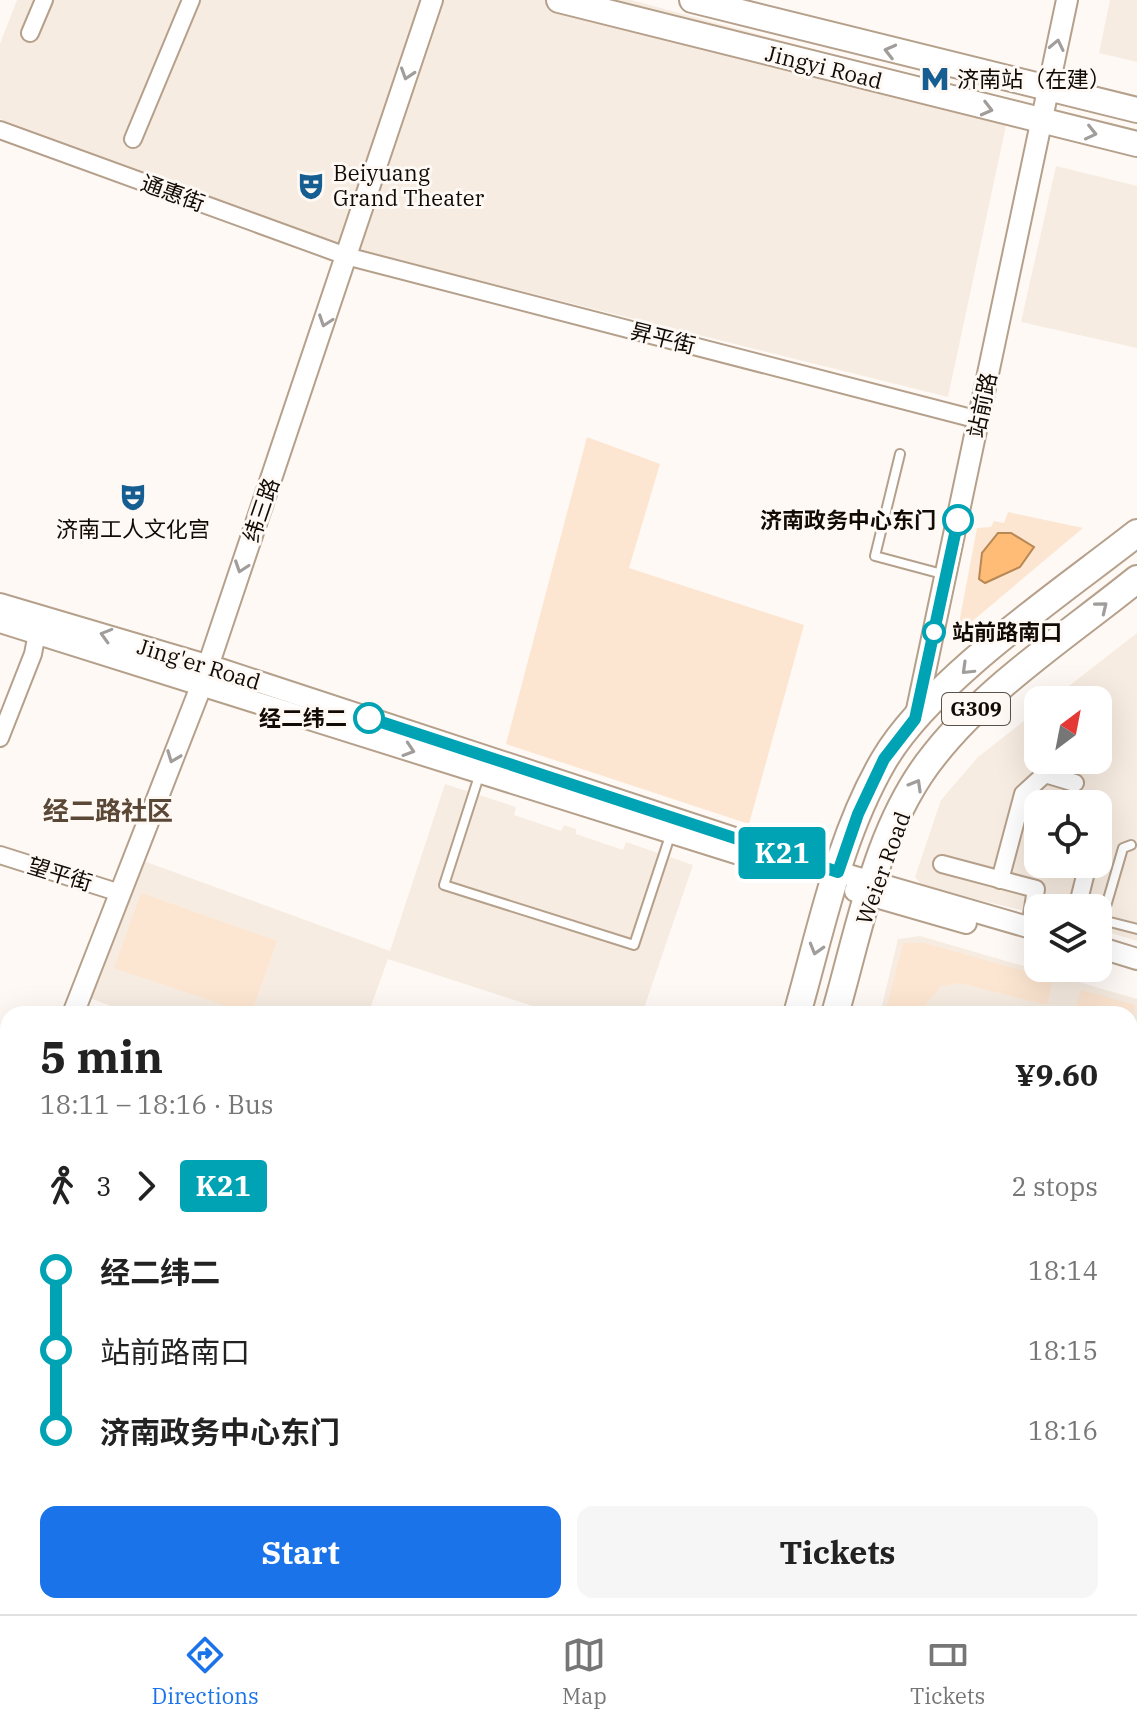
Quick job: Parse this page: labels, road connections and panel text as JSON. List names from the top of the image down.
{
  "streets": {
    "highway": ["G309", "Weier Road"],
    "main road": ["Jingyi Road"],
    "street": [
      "通惠街",
      "昇平街",
      "站前路",
      "纬三路",
      "Jing'er Road",
      "望平街"
    ]
  },
  "crossings": [
    ["Jingyi Road", "站前路"],
    ["通惠街", "昇平街"],
    ["通惠街", "纬三路"],
    ["昇平街", "站前路"],
    ["昇平街", "纬三路"],
    ["站前路", "Weier Road"],
    ["纬三路", "Jing'er Road"],
    ["纬三路", "望平街"],
    ["Jing'er Road", "Weier Road"]
  ],
  "one_way": ["纬三路"],
  "districts": ["经二路社区"],
  "places": {
    "metro station": ["济南站（在建）"],
    "theatre": ["Beiyuang Grand Theater", "济南工人文化宫"],
    "other": ["济南政务中心东门", "站前路南口", "经二纬二"]
  },
  "lines": ["bus line K21"],
  "north": "top right",
  "page": {
    "on_map": "K21",
    "heading": ["5 min", "18:11 – 18:16 · Bus", "¥9.60"],
    "legs": ["3", "K21", "2 stops"],
    "list": [
      {
        "name": "经二纬二",
        "value": "18:14"
      },
      {
        "name": "站前路南口",
        "value": "18:15"
      },
      {
        "name": "济南政务中心东门",
        "value": "18:16"
      }
    ],
    "buttons": ["Start", "Tickets"],
    "tabs": ["Directions", "Map", "Tickets"]
  }
}
